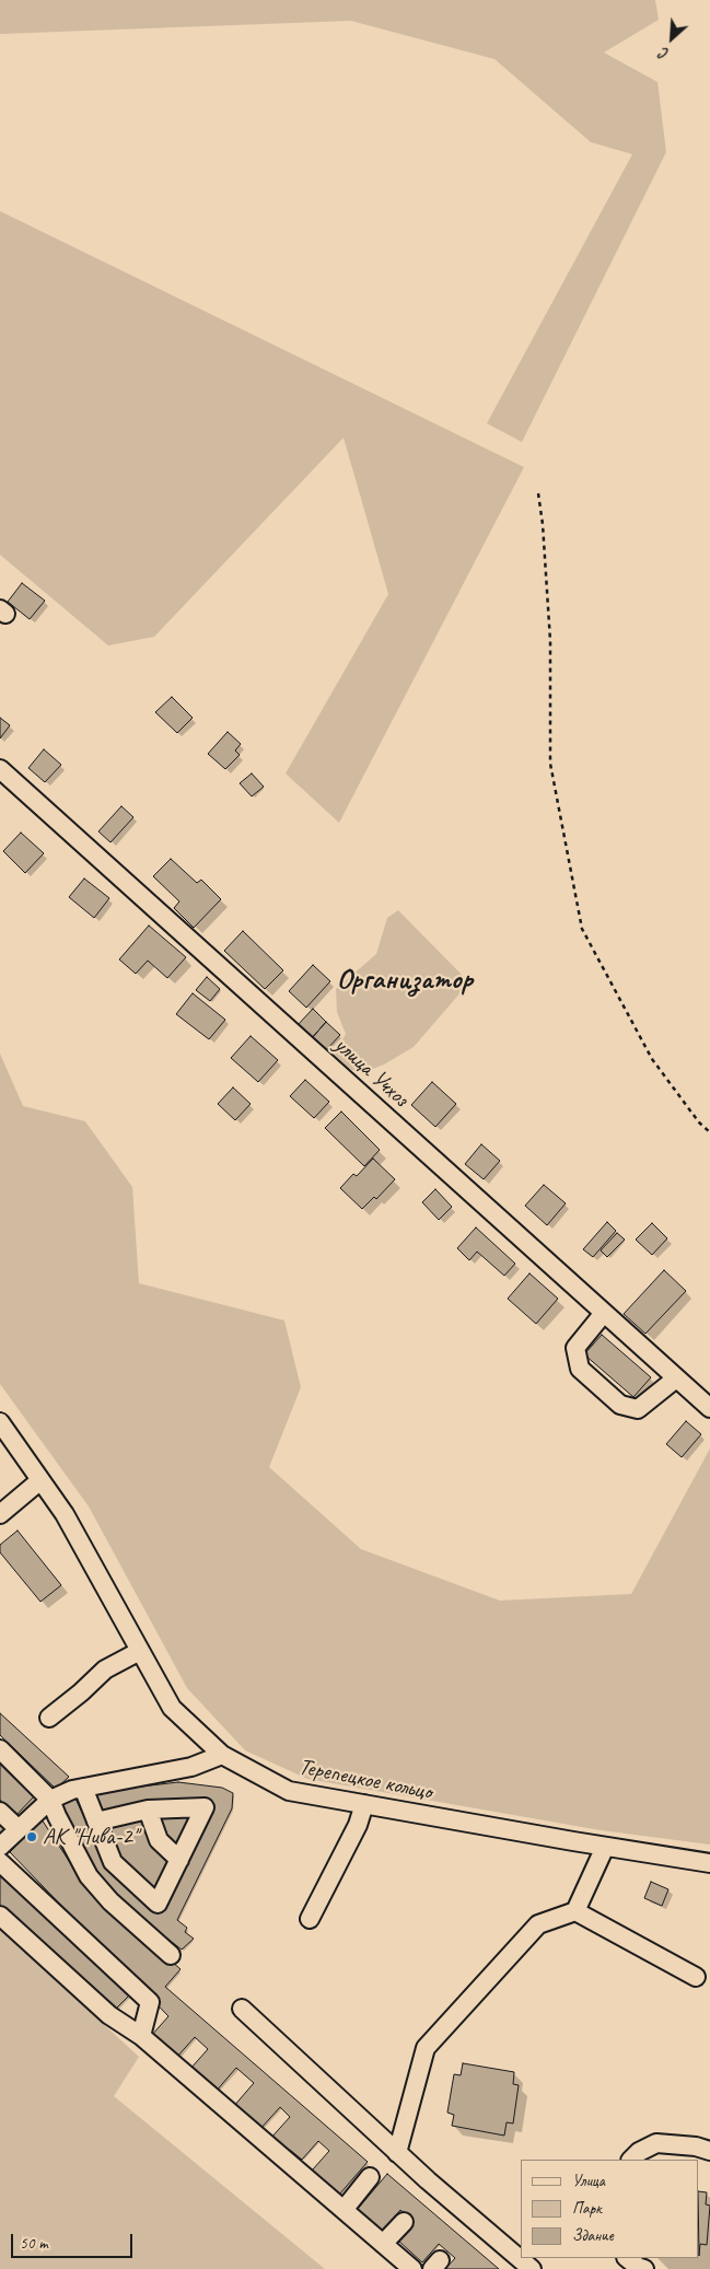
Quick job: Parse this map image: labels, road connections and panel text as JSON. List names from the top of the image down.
{
  "streets": {
    "street": ["улица Учхоз", "Терепецкое кольцо"]
  },
  "districts": ["Организатор"],
  "places": ["АК \"Нива-2\""],
  "legend": ["Улица", "Парк", "Здание"],
  "scale_bar": "50 m",
  "north": "bottom left"
}
